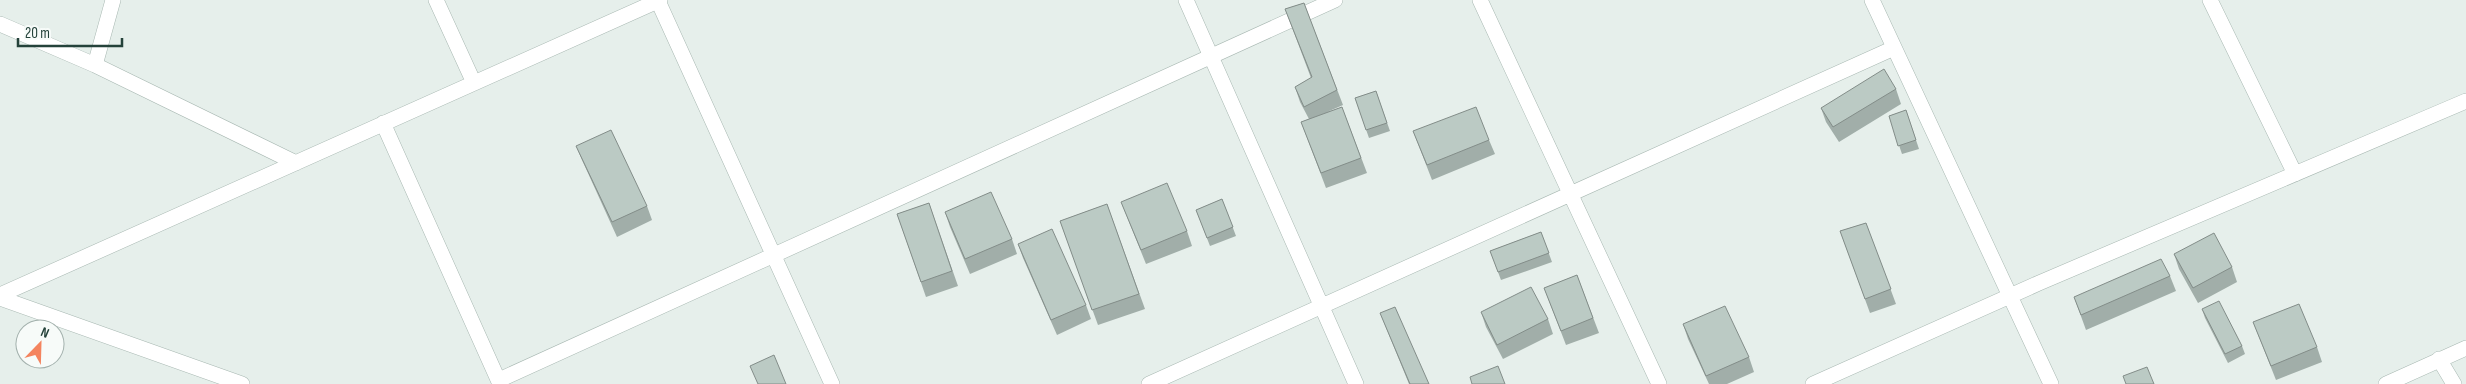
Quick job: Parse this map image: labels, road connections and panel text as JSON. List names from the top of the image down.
{
  "scale_bar": "20 m",
  "north": "top right"
}
